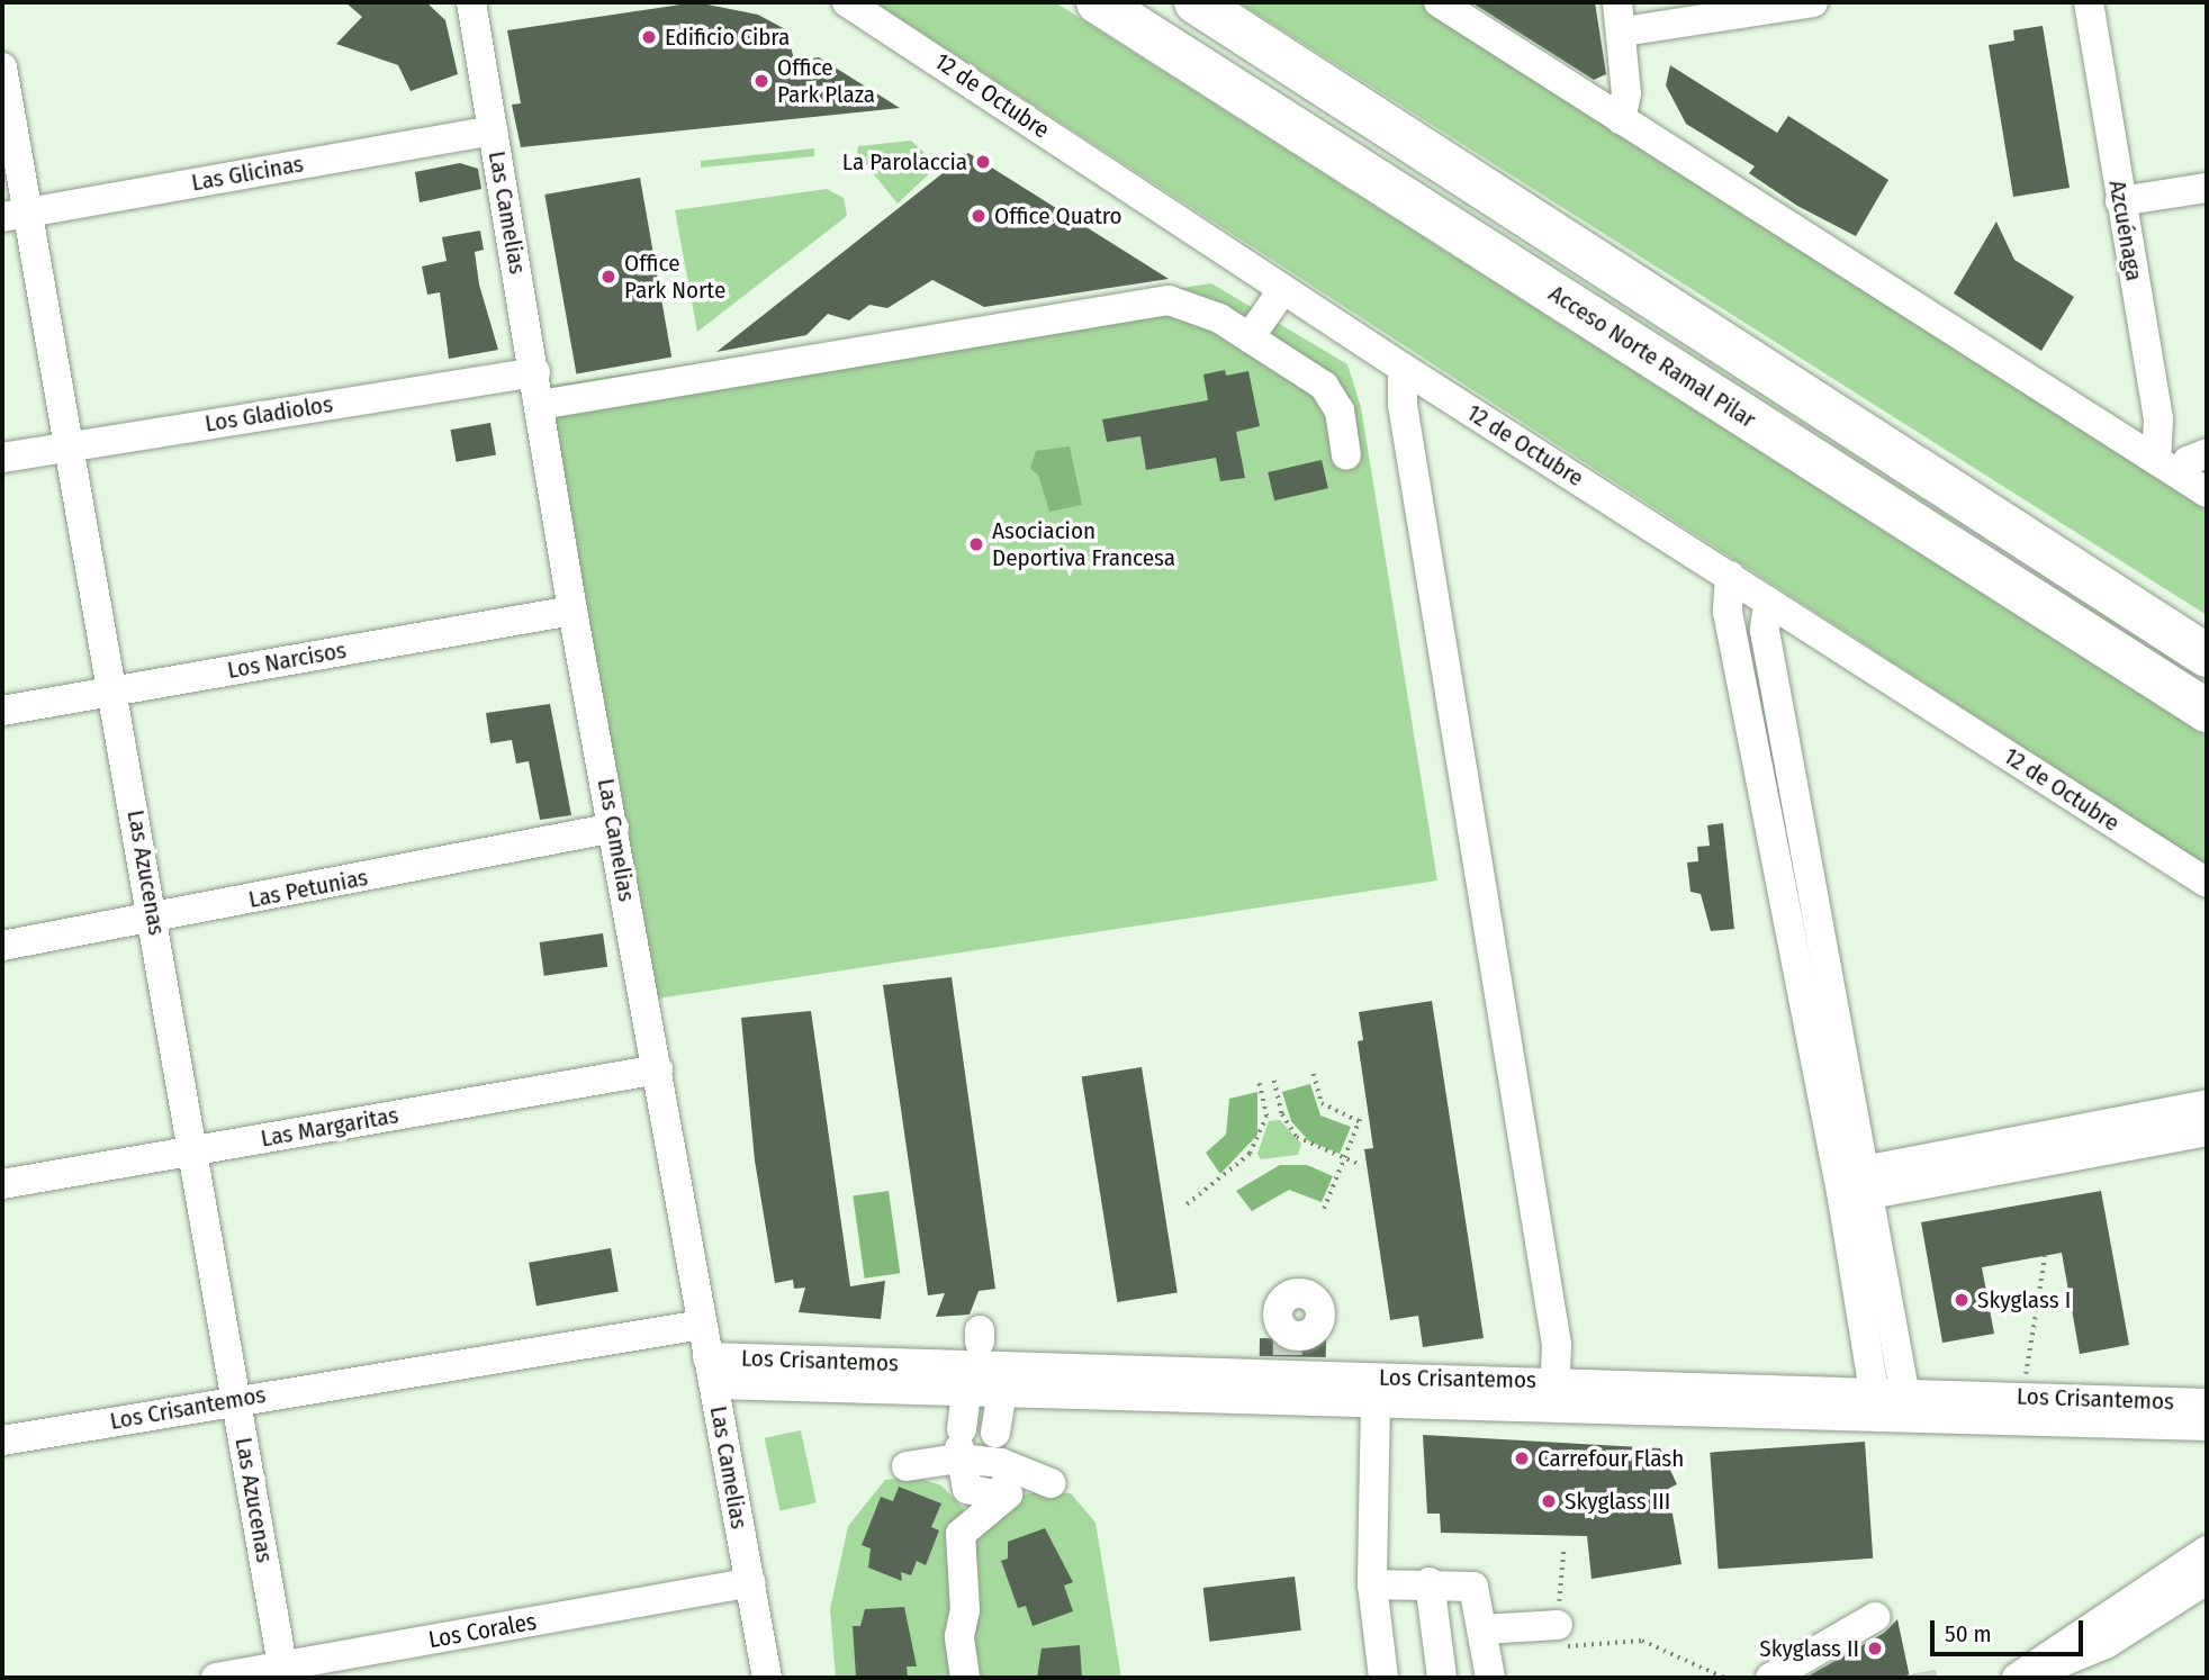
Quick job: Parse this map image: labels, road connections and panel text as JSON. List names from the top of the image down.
{
  "streets": {
    "highway": ["Acceso Norte Ramal Pilar"],
    "street": [
      "12 de Octubre",
      "Las Glicinas",
      "Las Camelias",
      "Azcuénaga",
      "Los Gladiolos",
      "Los Narcisos",
      "Las Azucenas",
      "Las Petunias",
      "Las Margaritas",
      "Los Crisantemos",
      "Los Corales"
    ]
  },
  "crossings": [
    ["Las Glicinas", "Las Camelias"],
    ["Las Glicinas", "Las Azucenas"],
    ["Las Camelias", "Los Gladiolos"],
    ["Las Camelias", "Los Narcisos"],
    ["Las Camelias", "Las Petunias"],
    ["Las Camelias", "Las Margaritas"],
    ["Las Camelias", "Los Crisantemos"],
    ["Las Camelias", "Los Corales"],
    ["Los Gladiolos", "Las Azucenas"],
    ["Los Narcisos", "Las Azucenas"],
    ["Las Azucenas", "Las Petunias"],
    ["Las Azucenas", "Las Margaritas"],
    ["Las Azucenas", "Los Crisantemos"],
    ["Las Azucenas", "Los Corales"]
  ],
  "places": [
    "Edificio Cibra",
    "Office Park Plaza",
    "La Parolaccia",
    "Office Quatro",
    "Office Park Norte",
    "Asociacion Deportiva Francesa",
    "Skyglass I",
    "Carrefour Flash",
    "Skyglass III",
    "Skyglass II"
  ],
  "scale_bar": "50 m"
}
